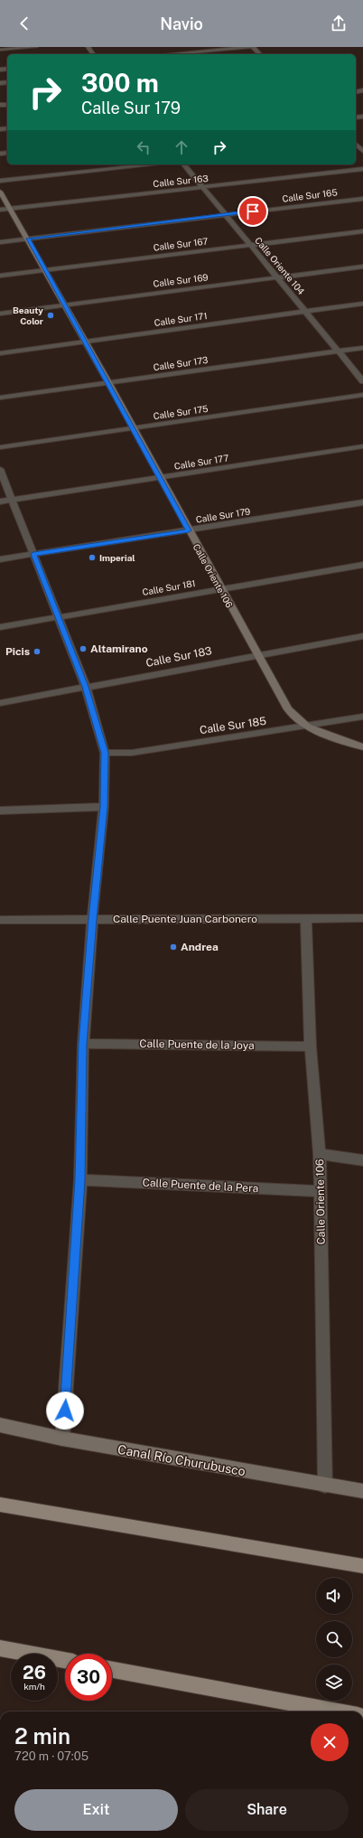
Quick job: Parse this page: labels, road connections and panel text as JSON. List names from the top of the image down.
{
  "streets": {
    "street": [
      "Calle Sur 163",
      "Calle Sur 165",
      "Calle Sur 167",
      "Calle Oriente 104",
      "Calle Sur 169",
      "Calle Sur 171",
      "Calle Sur 173",
      "Calle Sur 175",
      "Calle Sur 177",
      "Calle Sur 179",
      "Calle Oriente 106",
      "Calle Sur 181",
      "Calle Sur 183",
      "Calle Sur 185",
      "Calle Puente Juan Carbonero",
      "Calle Puente de la Joya",
      "Calle Puente de la Pera",
      "Canal Río Churubusco"
    ]
  },
  "crossings": [
    ["Calle Sur 163", "Calle Oriente 104"],
    ["Calle Sur 163", "Calle Oriente 106"],
    ["Calle Sur 165", "Calle Oriente 104"],
    ["Calle Sur 165", "Calle Oriente 106"],
    ["Calle Sur 167", "Calle Oriente 104"],
    ["Calle Sur 167", "Calle Oriente 106"],
    ["Calle Oriente 104", "Calle Sur 169"],
    ["Calle Oriente 104", "Calle Sur 171"],
    ["Calle Oriente 104", "Calle Sur 173"],
    ["Calle Sur 169", "Calle Oriente 106"],
    ["Calle Sur 171", "Calle Oriente 106"],
    ["Calle Sur 173", "Calle Oriente 106"],
    ["Calle Sur 175", "Calle Oriente 106"],
    ["Calle Sur 177", "Calle Oriente 106"],
    ["Calle Sur 179", "Calle Oriente 106"],
    ["Calle Oriente 106", "Calle Sur 181"],
    ["Calle Oriente 106", "Calle Sur 183"],
    ["Calle Oriente 106", "Calle Sur 185"],
    ["Calle Oriente 106", "Calle Puente Juan Carbonero"],
    ["Calle Oriente 106", "Calle Puente de la Joya"],
    ["Calle Oriente 106", "Calle Puente de la Pera"],
    ["Calle Oriente 106", "Canal Río Churubusco"]
  ],
  "places": [
    "Beauty Color",
    "Imperial",
    "Altamirano",
    "Picis",
    "Andrea"
  ],
  "page": {
    "header": "Navio",
    "turn": ["300 m", "Calle Sur 179"],
    "speed": "26 km/h",
    "limit": "30",
    "heading": ["2 min", "720 m · 07:05"],
    "buttons": ["Exit", "Share"]
  }
}
